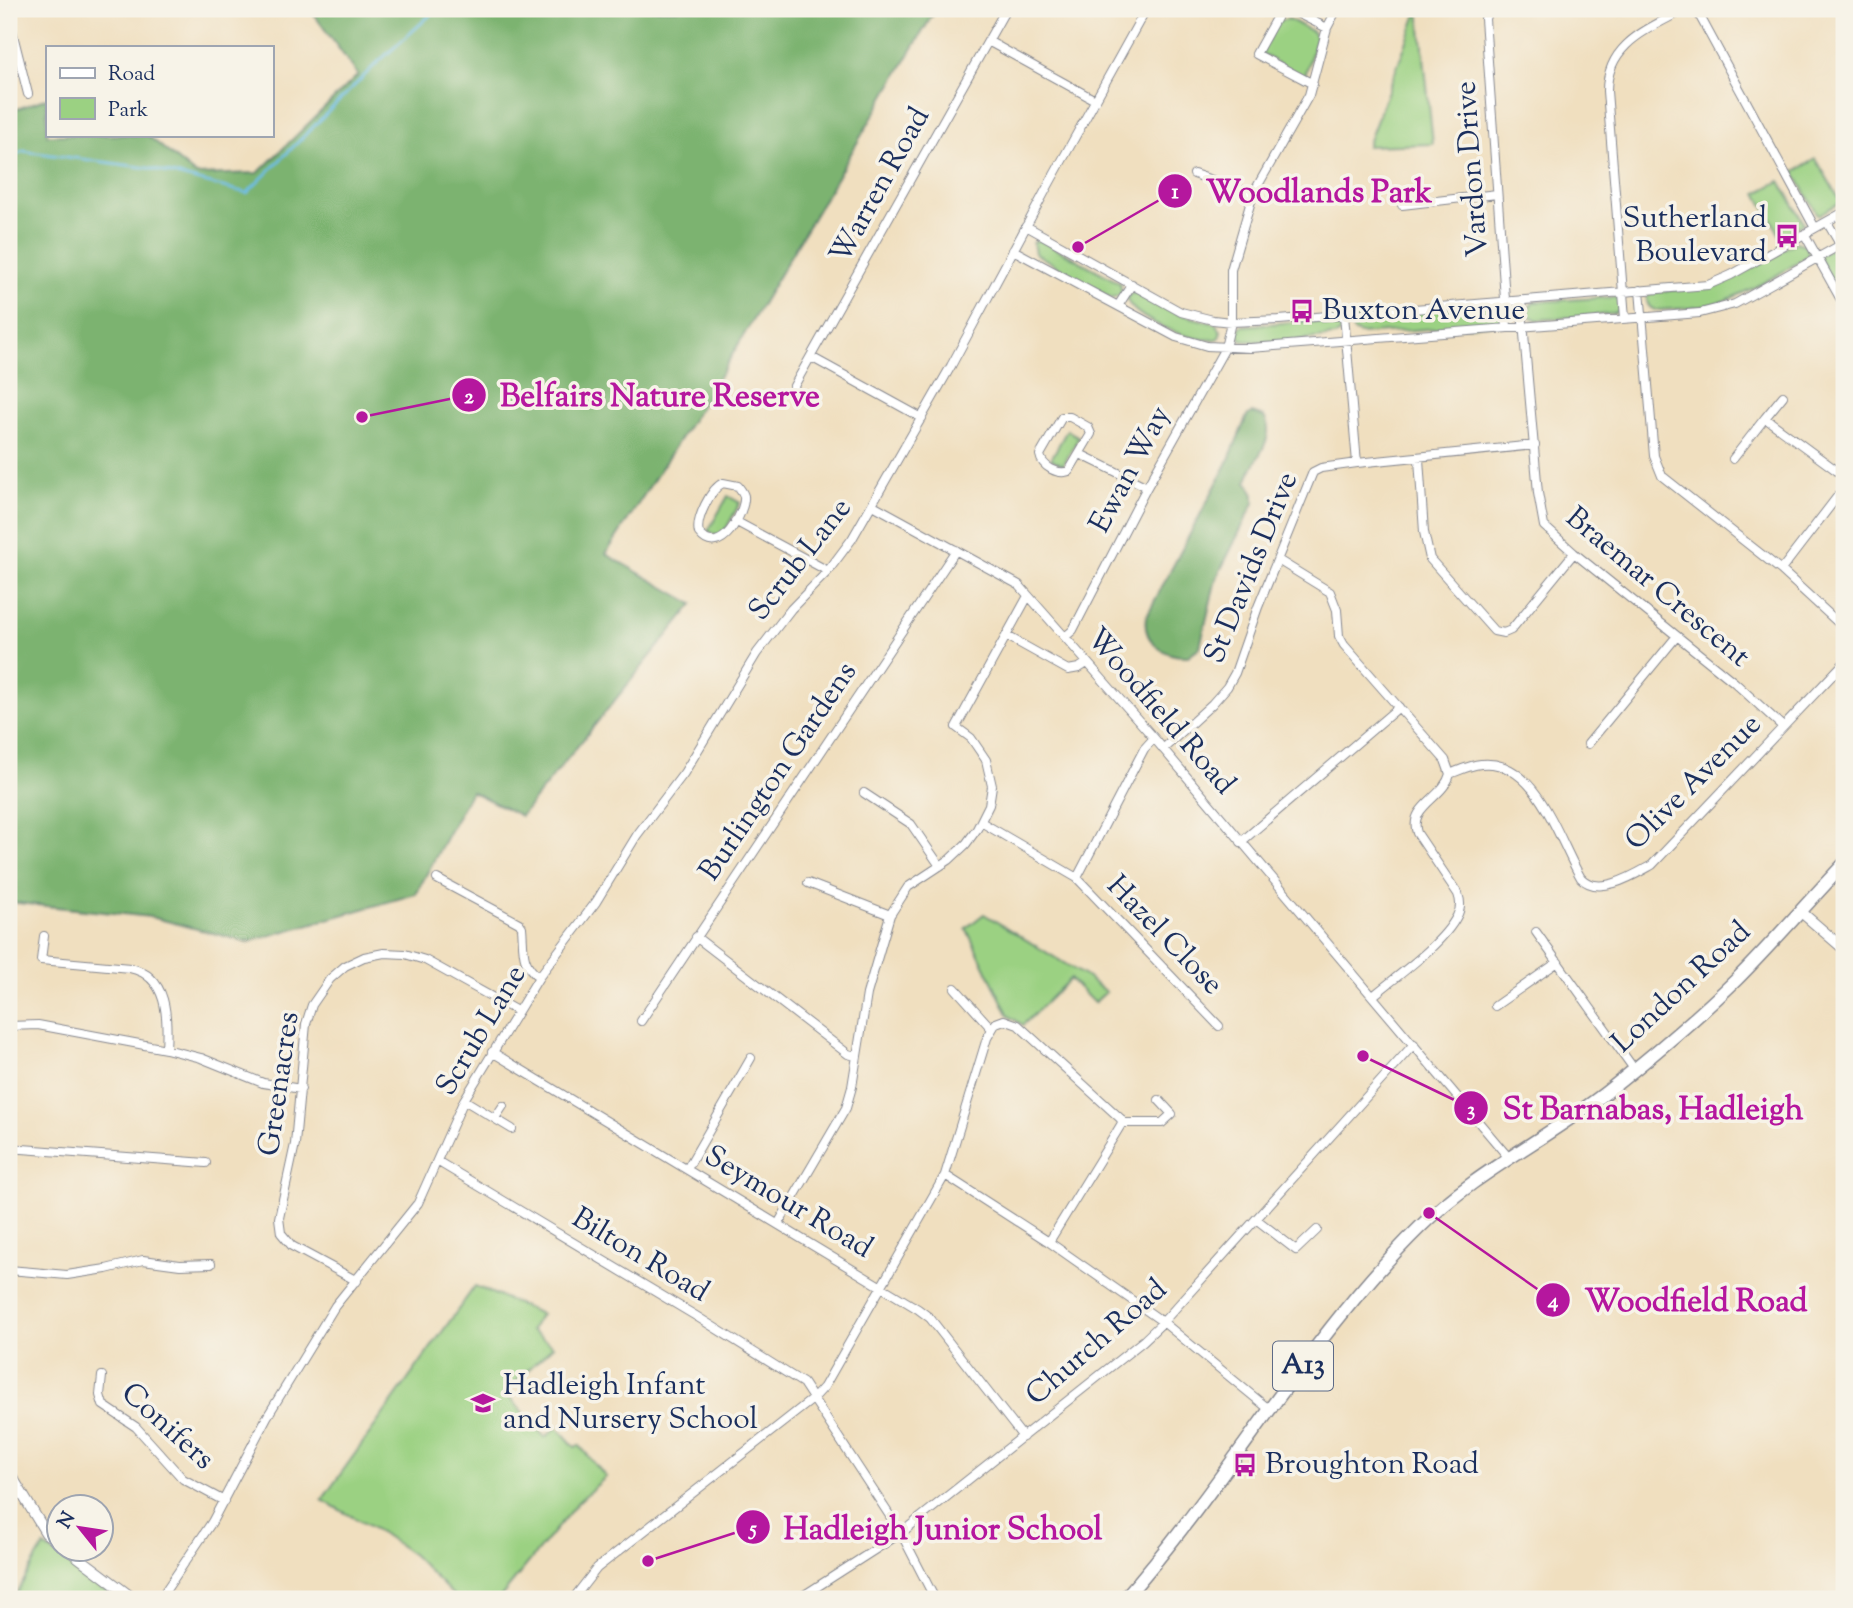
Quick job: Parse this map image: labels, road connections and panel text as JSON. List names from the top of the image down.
{
  "streets": {
    "main road": ["London Road", "A13"],
    "street": [
      "Vardon Drive",
      "Warren Road",
      "Ewan Way",
      "Scrub Lane",
      "St Davids Drive",
      "Braemar Crescent",
      "Woodfield Road",
      "Burlington Gardens",
      "Olive Avenue",
      "Hazel Close",
      "Greenacres",
      "Seymour Road",
      "Bilton Road",
      "Church Road",
      "Conifers"
    ]
  },
  "crossings": [
    ["Ewan Way", "Woodfield Road"],
    ["Scrub Lane", "Woodfield Road"],
    ["Scrub Lane", "Greenacres"],
    ["Scrub Lane", "Seymour Road"],
    ["Scrub Lane", "Bilton Road"],
    ["Scrub Lane", "Conifers"],
    ["St Davids Drive", "Braemar Crescent"],
    ["St Davids Drive", "Woodfield Road"],
    ["Braemar Crescent", "Olive Avenue"],
    ["Woodfield Road", "Burlington Gardens"],
    ["Woodfield Road", "London Road"],
    ["Woodfield Road", "Church Road"],
    ["Seymour Road", "Church Road"],
    ["Bilton Road", "Church Road"]
  ],
  "places": {
    "bus stop": ["Sutherland Boulevard", "Buxton Avenue", "Broughton Road"],
    "other": [
      "Woodlands Park",
      "Belfairs Nature Reserve",
      "St Barnabas, Hadleigh",
      "Woodfield Road",
      "Hadleigh Junior School"
    ],
    "school or university": ["Hadleigh Infant and Nursery School"]
  },
  "legend": ["Road", "Park"],
  "north": "top left"
}
